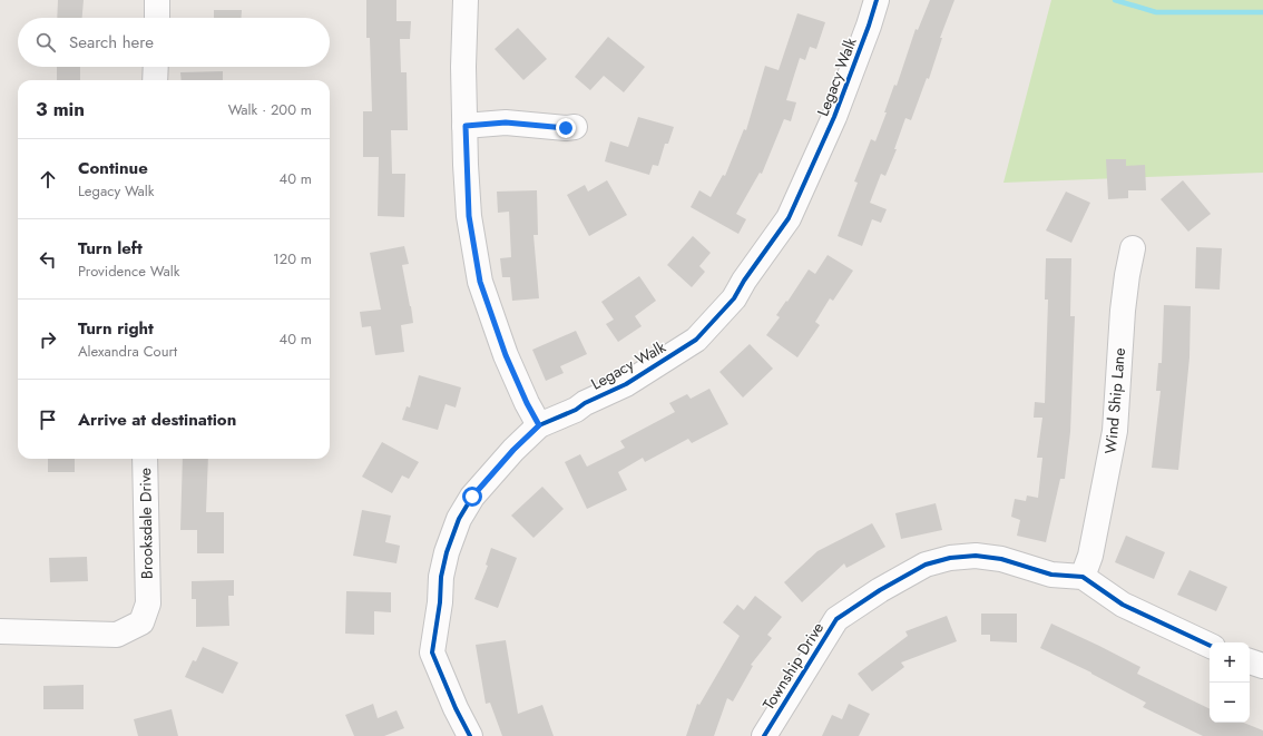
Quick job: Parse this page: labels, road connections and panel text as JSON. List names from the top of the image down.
{
  "streets": {
    "street": [
      "Legacy Walk",
      "Wind Ship Lane",
      "Brooksdale Drive",
      "Township Drive"
    ]
  },
  "crossings": [
    ["Wind Ship Lane", "Township Drive"]
  ],
  "page": {
    "search": "Search here",
    "heading": ["3 min", "Walk · 200 m"],
    "list": [
      ["Continue", "Legacy Walk", "40 m"],
      ["Turn left", "Providence Walk", "120 m"],
      ["Turn right", "Alexandra Court", "40 m"],
      "Arrive at destination"
    ],
    "map_buttons": ["+", "−"]
  }
}
